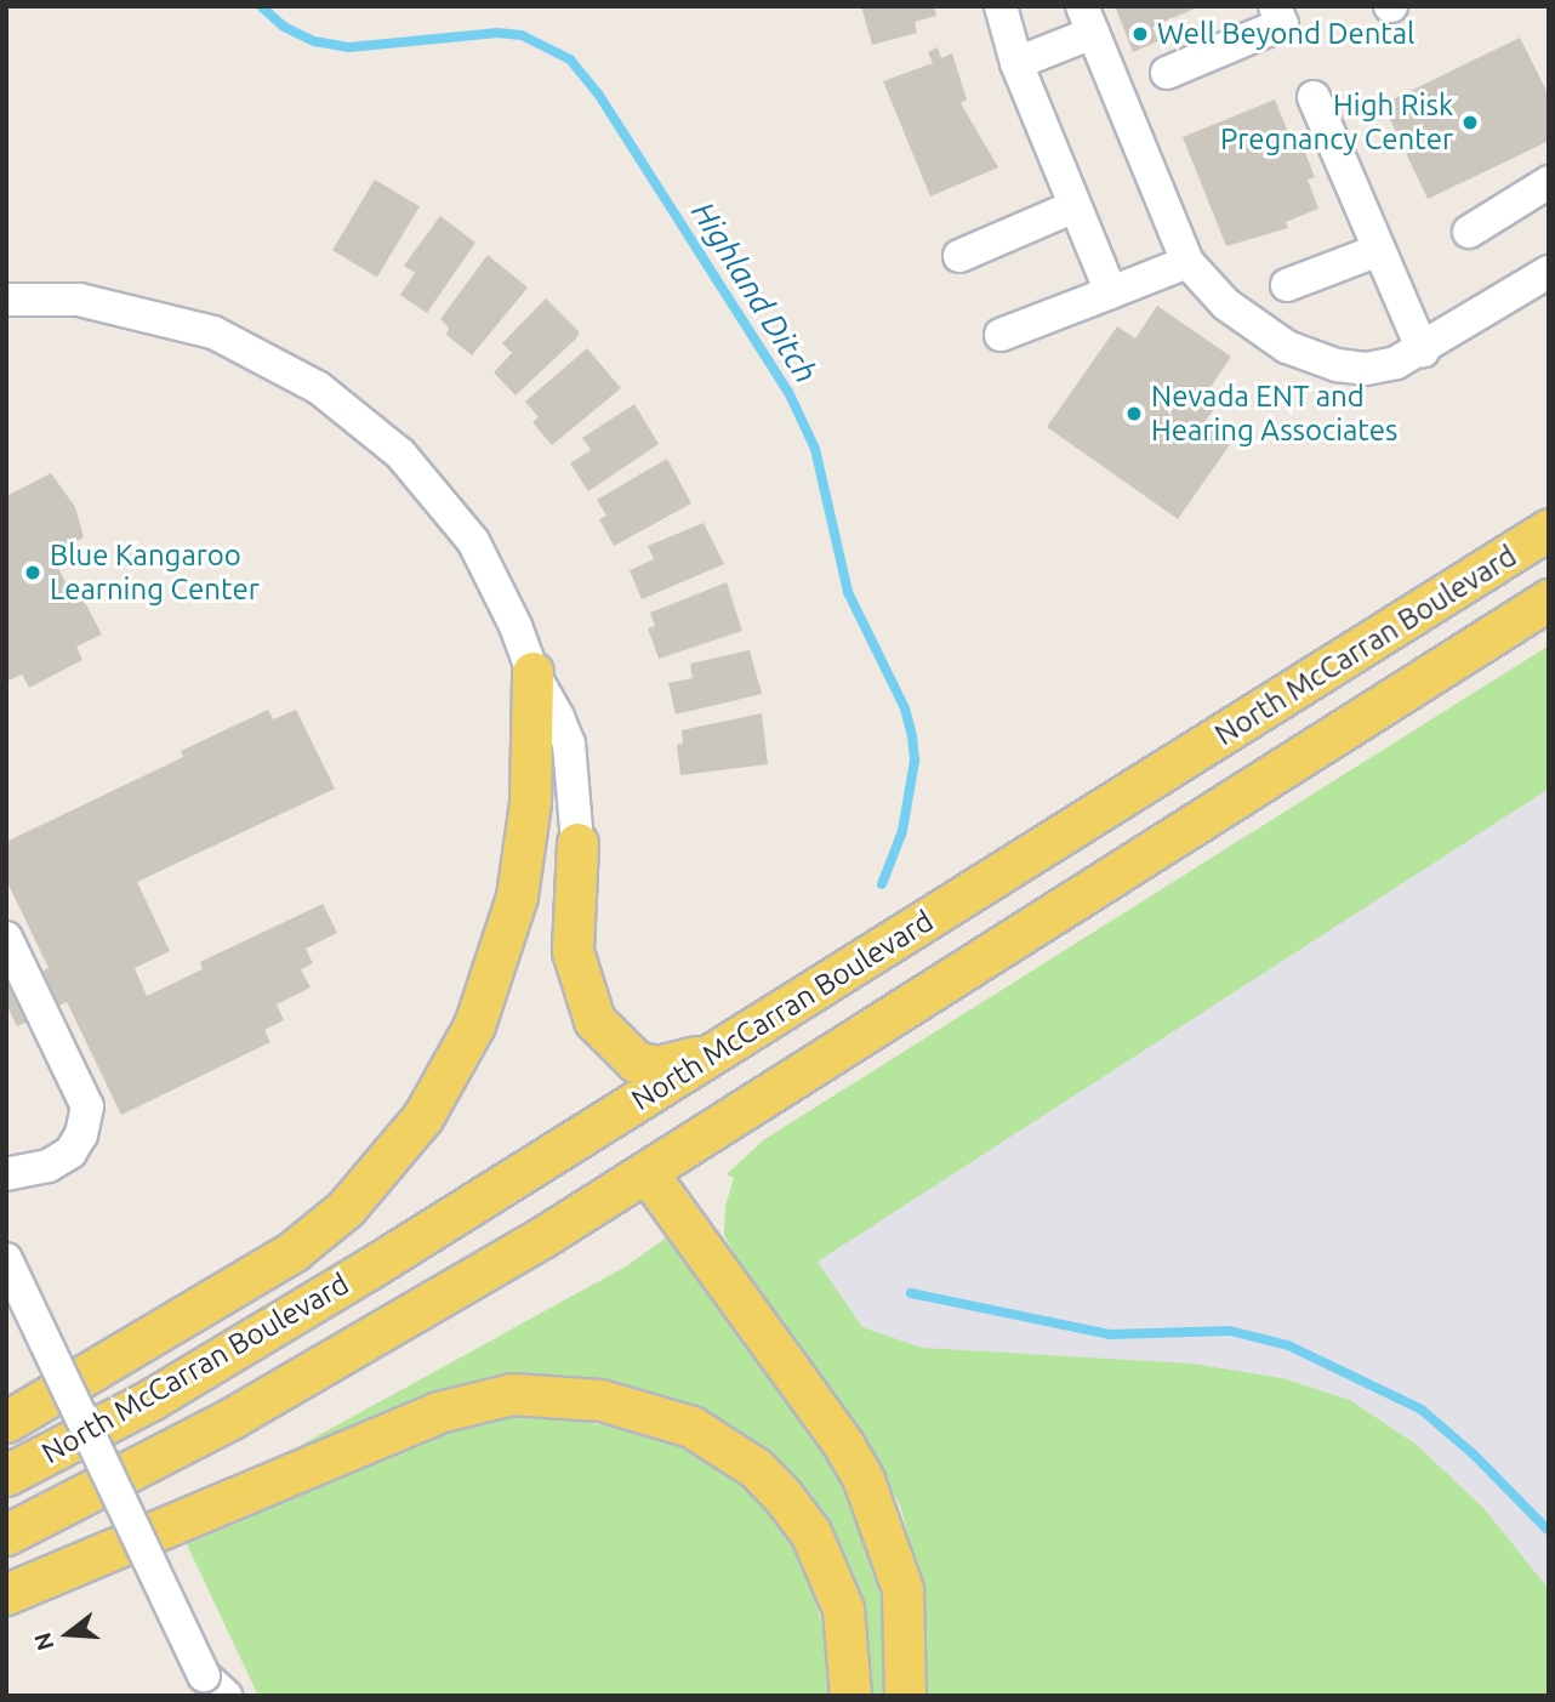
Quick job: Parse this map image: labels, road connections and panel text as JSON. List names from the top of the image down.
{
  "streets": {
    "main road": ["North McCarran Boulevard"]
  },
  "water": ["Highland Ditch"],
  "places": [
    "Well Beyond Dental",
    "High Risk Pregnancy Center",
    "Nevada ENT and Hearing Associates",
    "Blue Kangaroo Learning Center"
  ],
  "north": "left"
}
